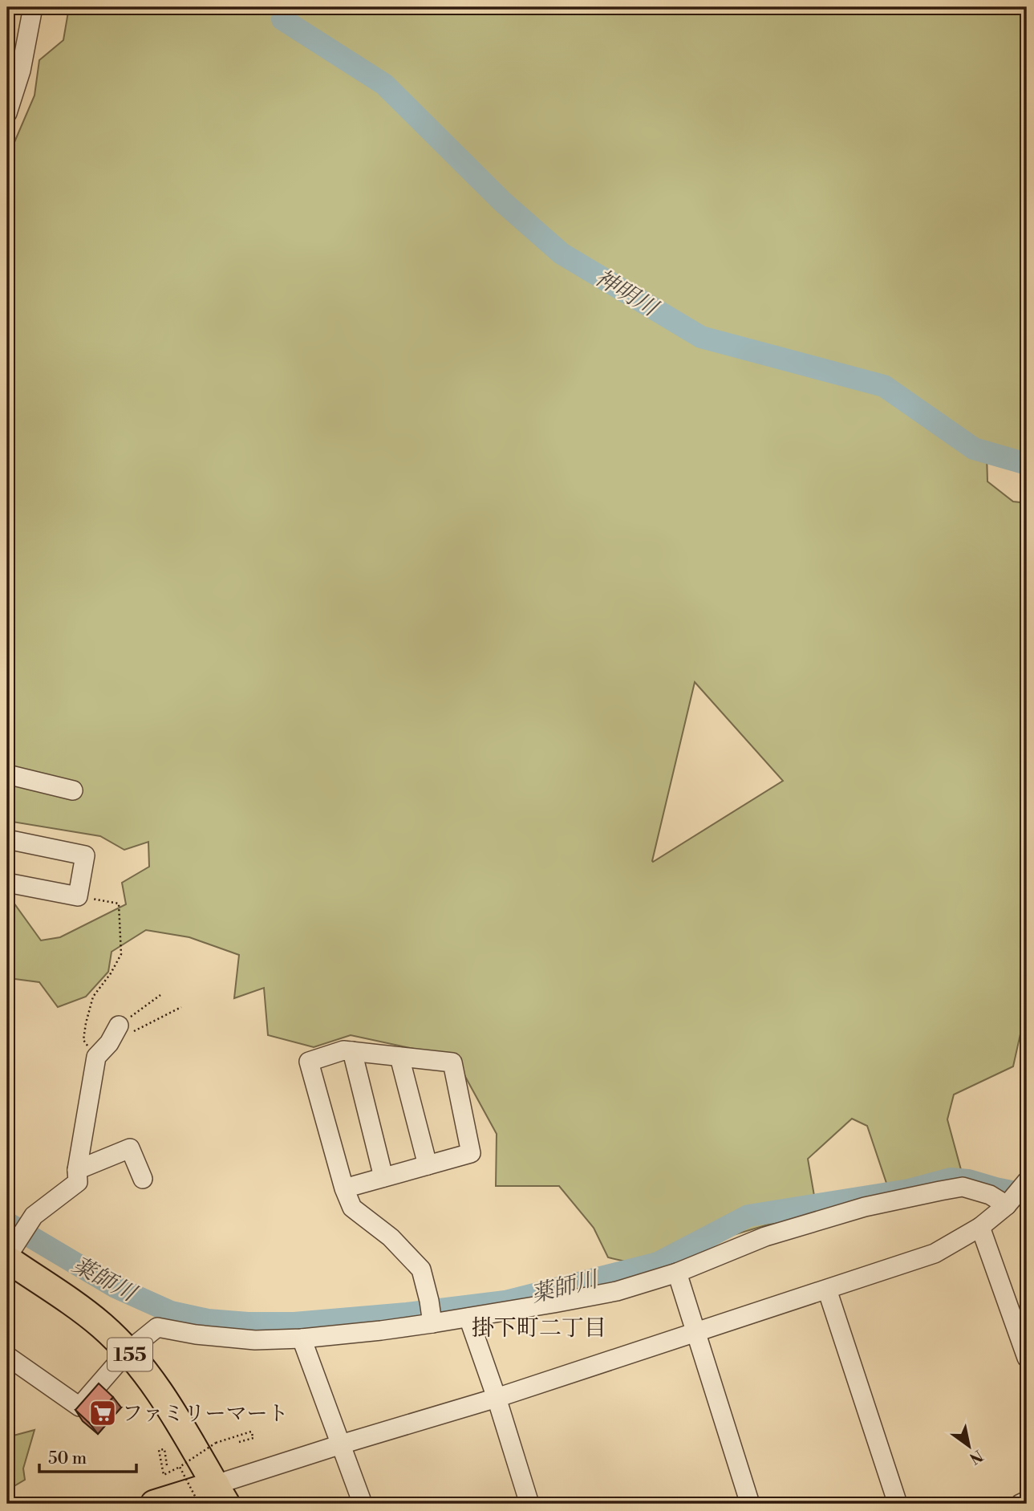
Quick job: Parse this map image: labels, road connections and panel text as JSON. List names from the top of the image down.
{
  "streets": {
    "highway": ["155"]
  },
  "districts": ["掛下町二丁目"],
  "water": ["神明川", "薬師川"],
  "places": {
    "supermarket": ["ファミリーマート"]
  },
  "scale_bar": "50 m",
  "north": "bottom right"
}
